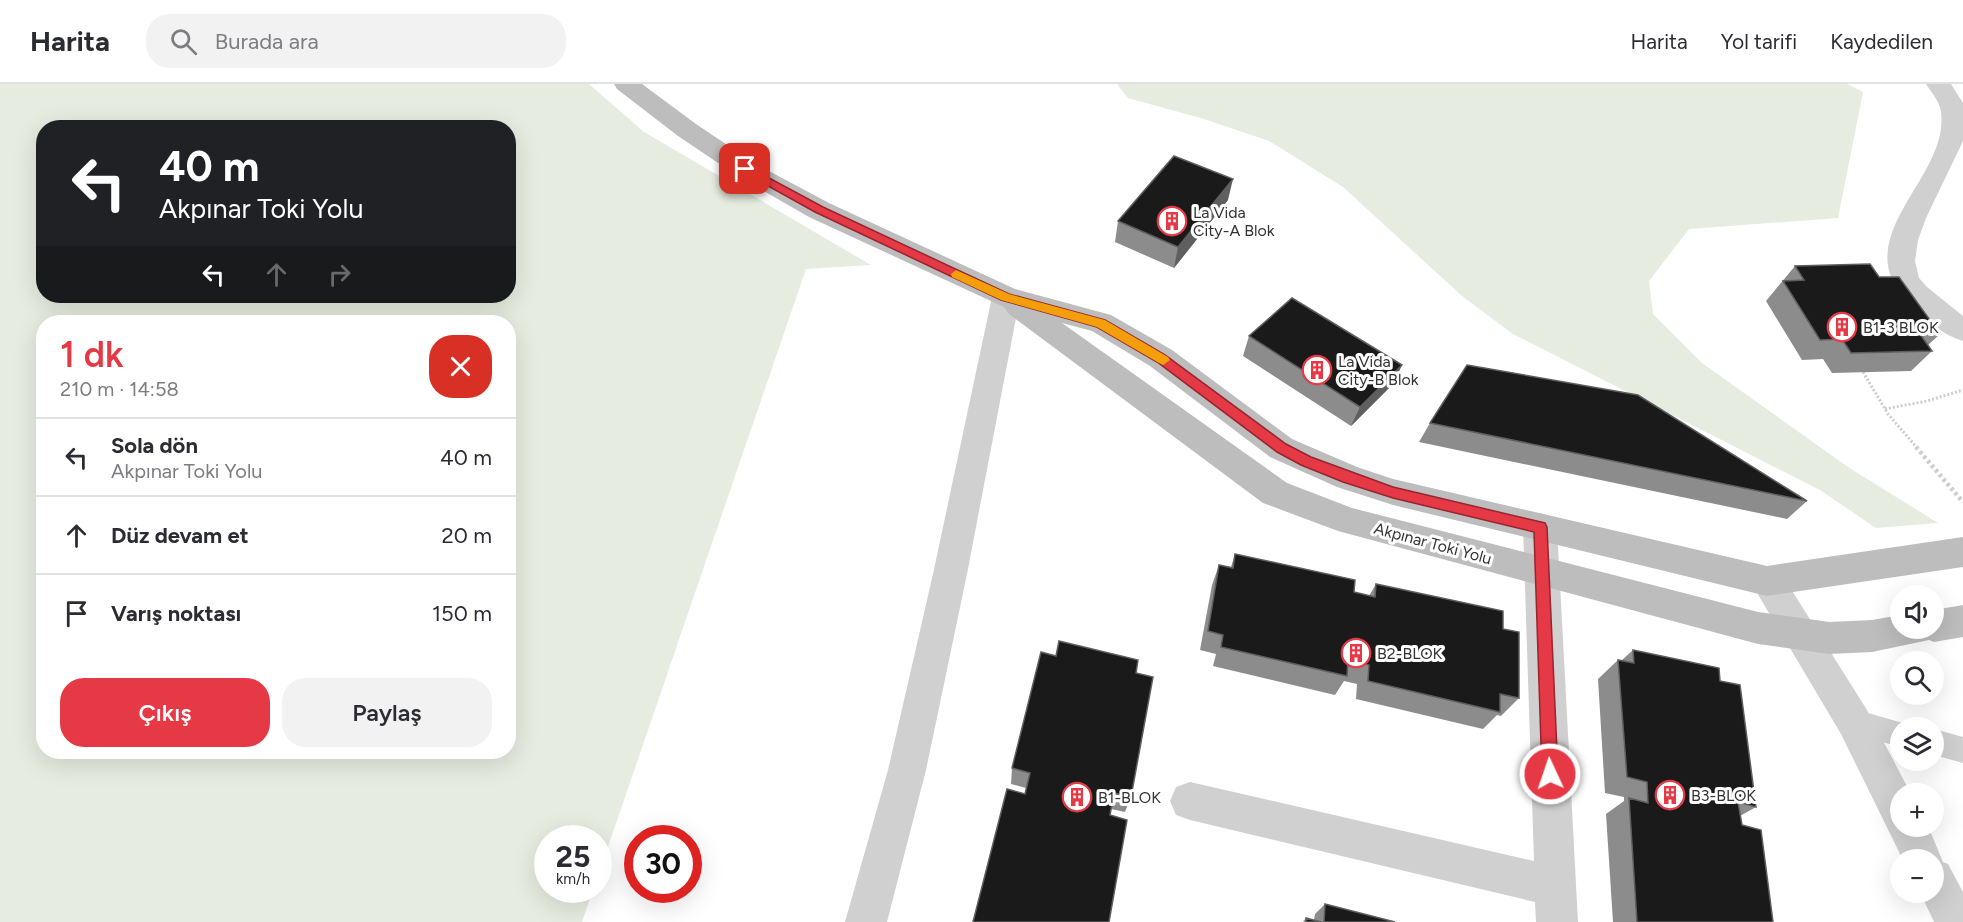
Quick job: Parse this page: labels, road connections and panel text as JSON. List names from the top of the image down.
{
  "streets": {
    "main road": ["Akpınar Toki Yolu"]
  },
  "places": {
    "building": [
      "La Vida City-A Blok",
      "B1-3 BLOK",
      "La Vida City-B Blok",
      "B2-BLOK",
      "B3-BLOK",
      "B1-BLOK"
    ]
  },
  "page": {
    "header": "Harita",
    "search": "Burada ara",
    "nav": ["Harita", "Yol tarifi", "Kaydedilen"],
    "turn": ["40 m", "Akpınar Toki Yolu"],
    "heading": ["1 dk", "210 m · 14:58"],
    "list": [
      {
        "name": "Sola dön",
        "note": "Akpınar Toki Yolu",
        "value": "40 m"
      },
      {
        "name": "Düz devam et",
        "value": "20 m"
      },
      {
        "name": "Varış noktası",
        "value": "150 m"
      }
    ],
    "map_buttons": ["+", "−"],
    "buttons": ["Çıkış", "Paylaş"],
    "speed": "25 km/h",
    "limit": "30"
  }
}
